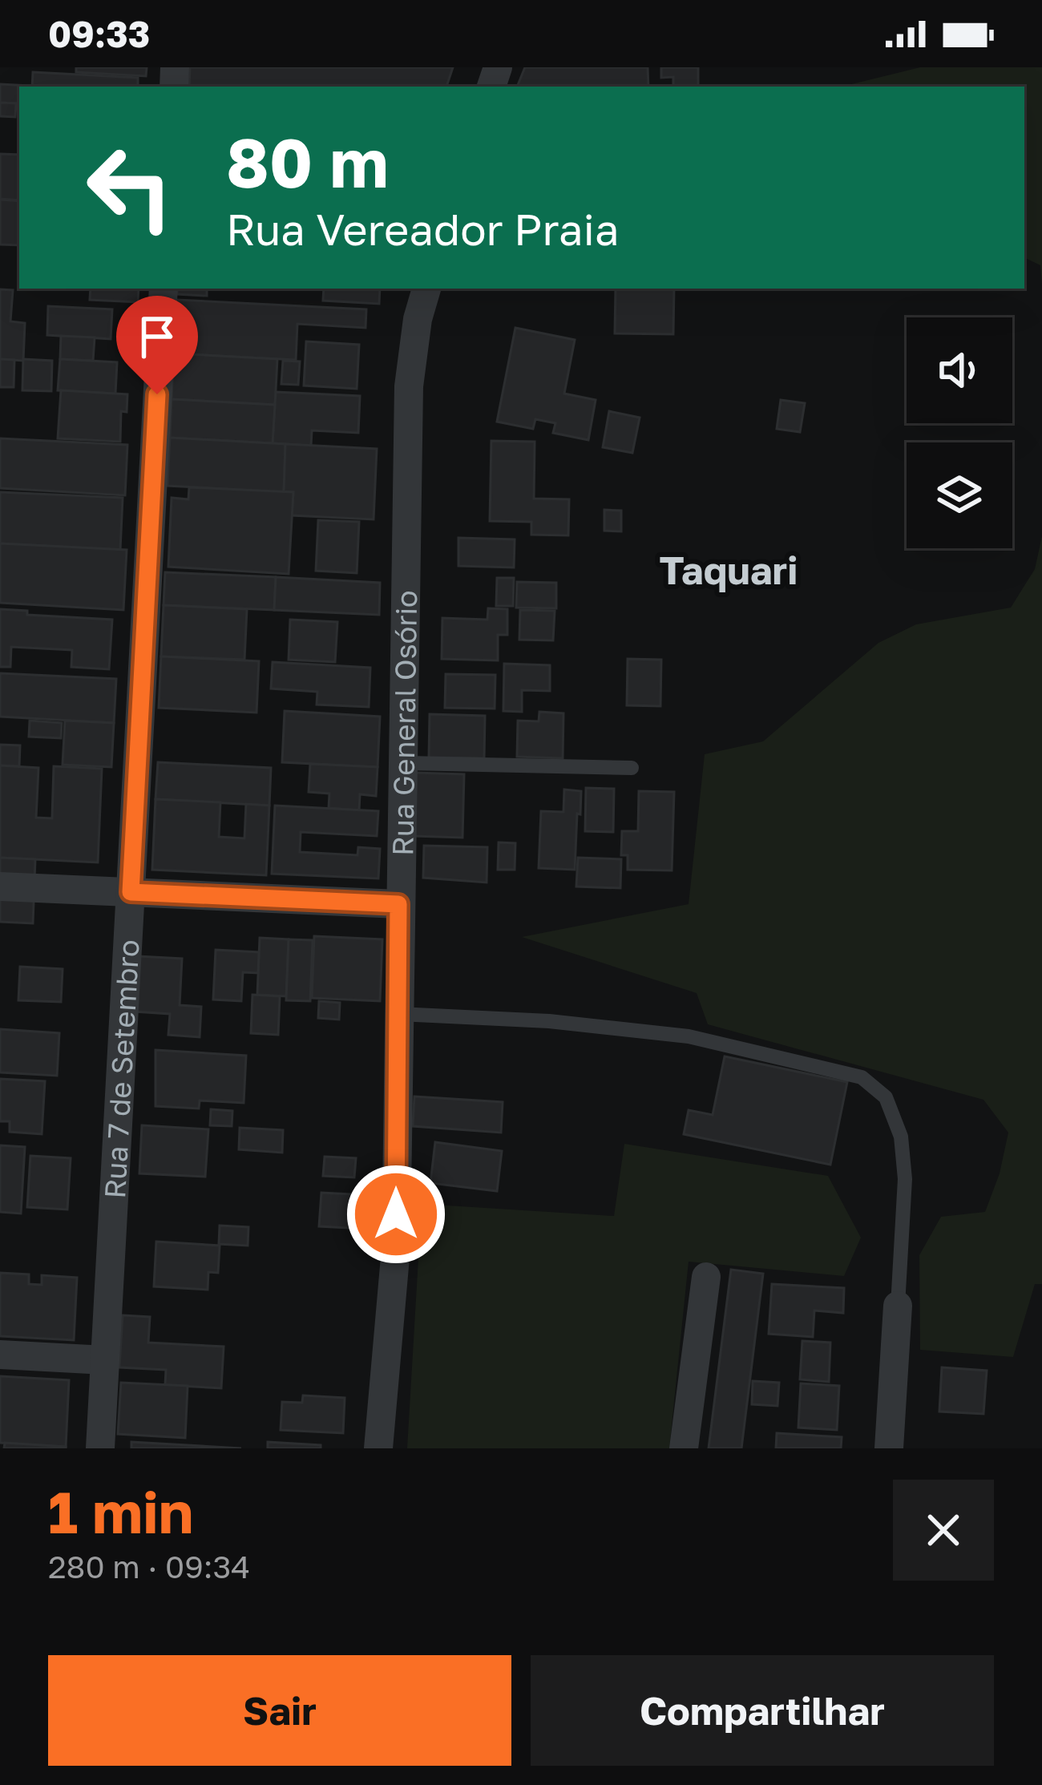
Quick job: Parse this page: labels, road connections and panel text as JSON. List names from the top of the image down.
{
  "streets": {
    "street": ["Rua General Osório", "Rua 7 de Setembro"]
  },
  "districts": ["Taquari"],
  "page": {
    "status": "09:33",
    "turn": ["80 m", "Rua Vereador Praia"],
    "heading": ["1 min", "280 m · 09:34"],
    "buttons": ["Sair", "Compartilhar"]
  }
}
